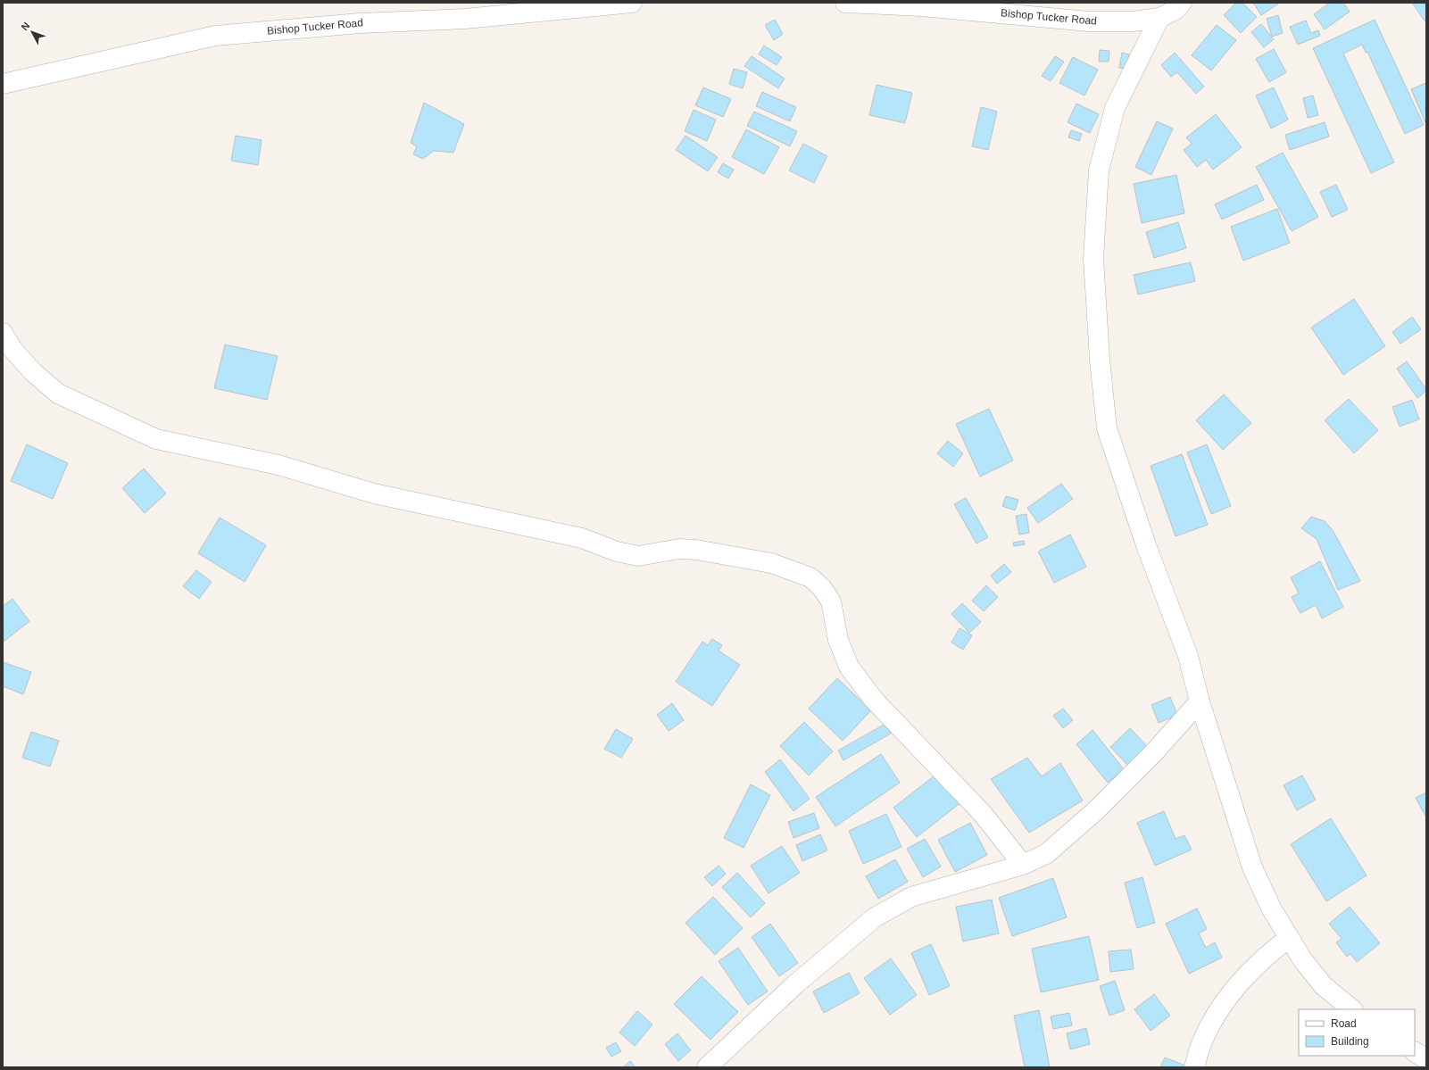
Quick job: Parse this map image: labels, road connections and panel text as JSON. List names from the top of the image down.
{
  "streets": {
    "street": ["Bishop Tucker Road"]
  },
  "legend": ["Road", "Building"],
  "north": "top left"
}
